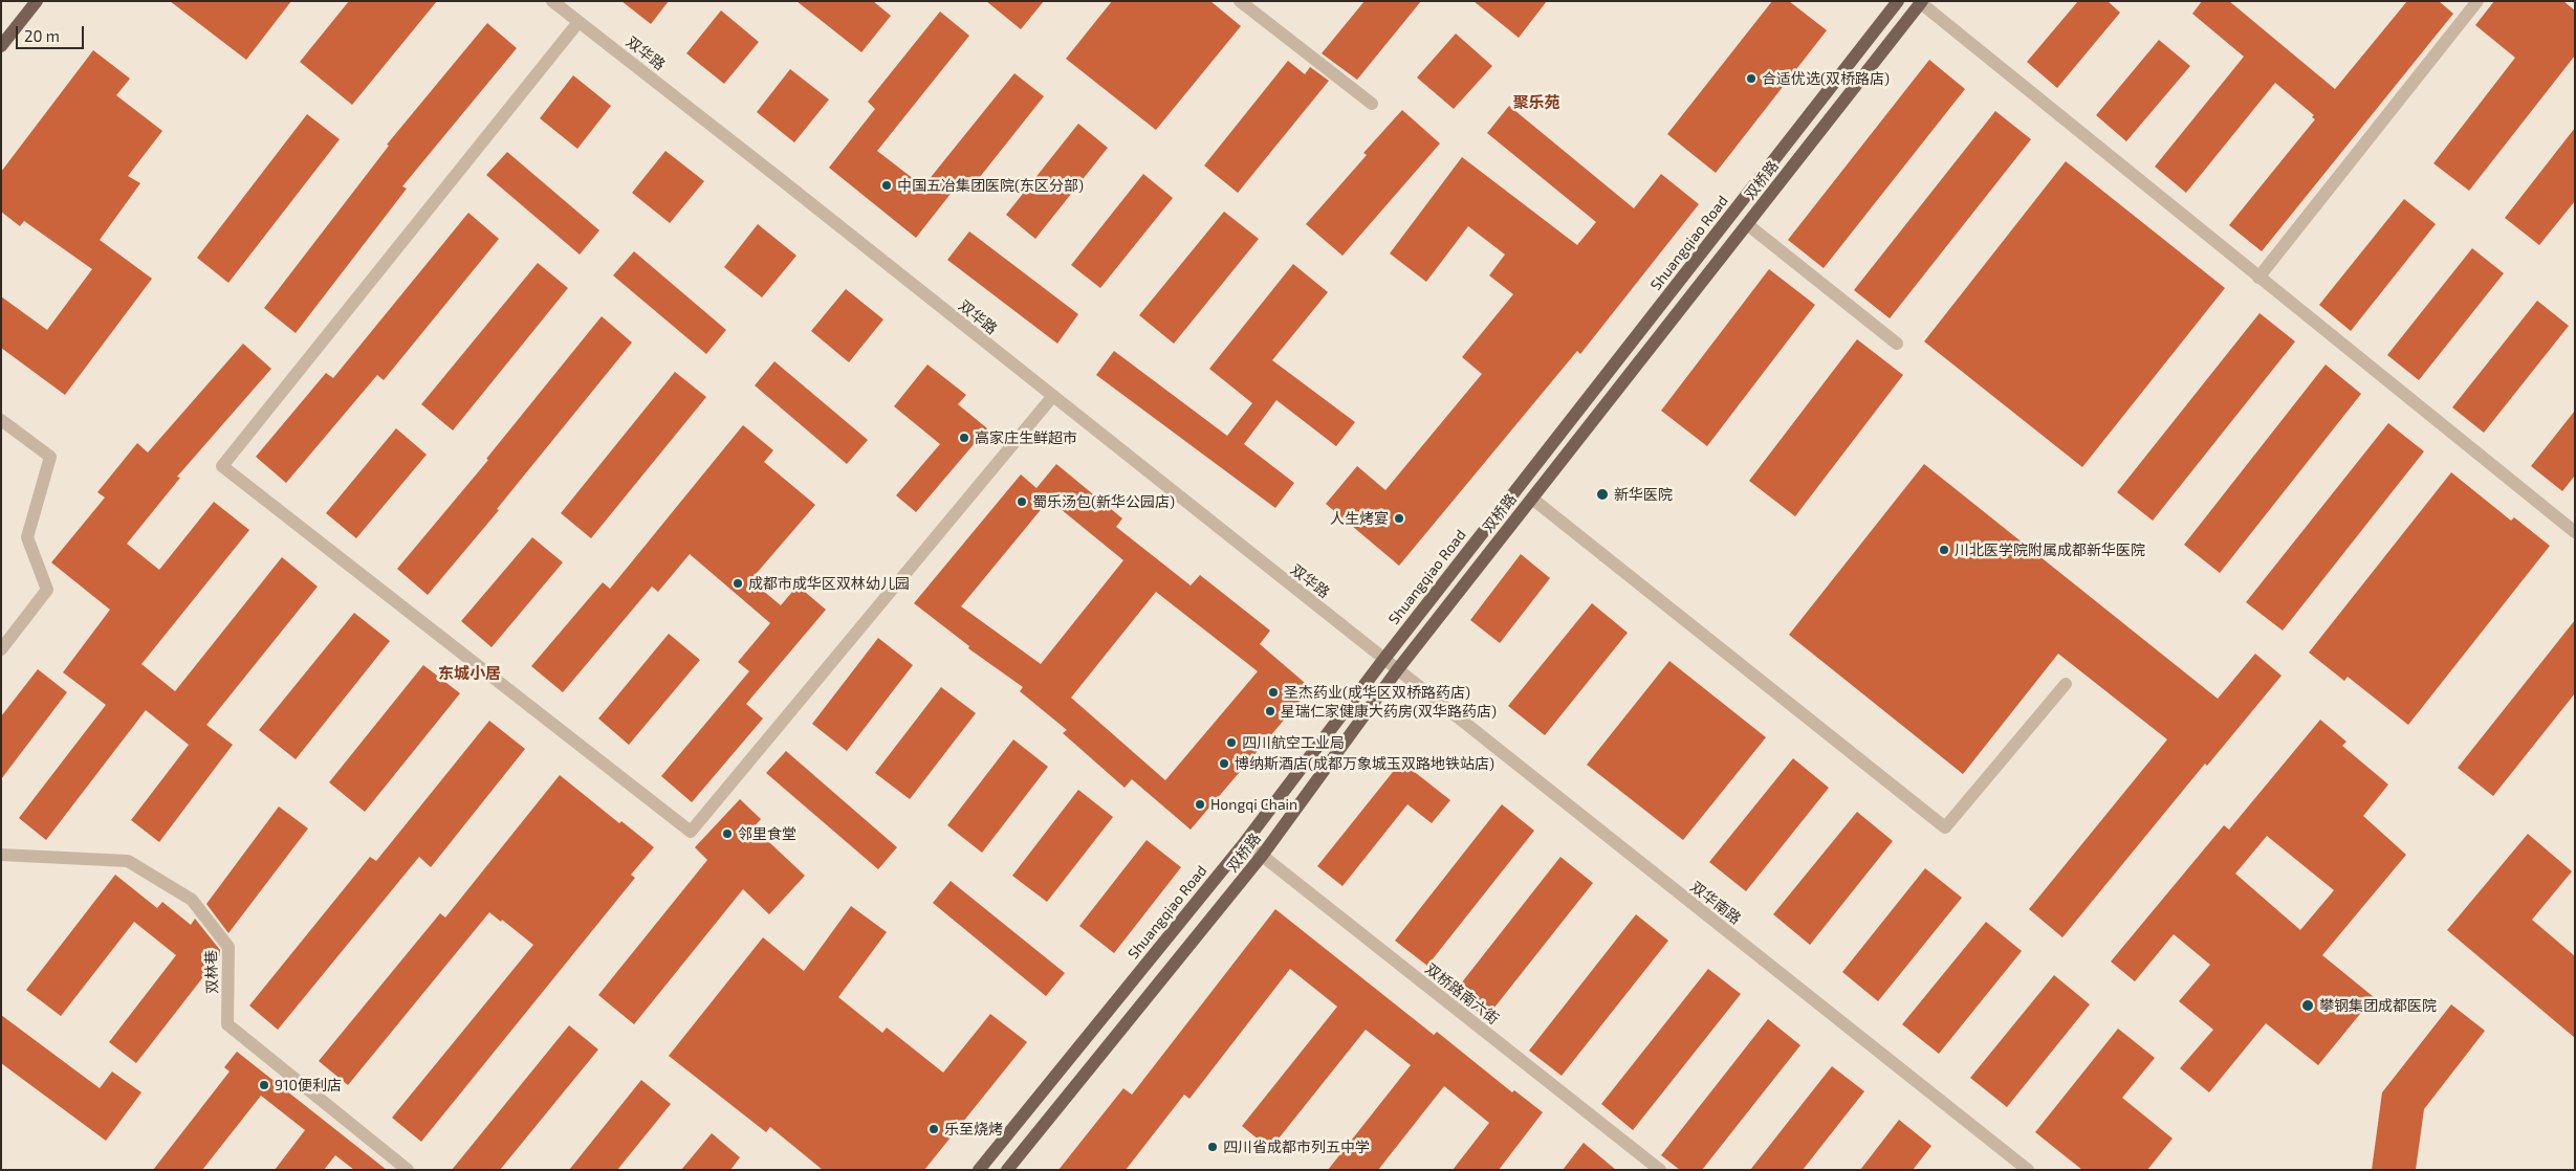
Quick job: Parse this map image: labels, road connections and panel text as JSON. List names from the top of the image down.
{
  "streets": {
    "main road": ["双桥路", "Shuangqiao Road"],
    "street": [
      "双华路",
      "双华南路",
      "双林巷",
      "双桥路南六街"
    ]
  },
  "crossings": [
    ["双华路", "Shuangqiao Road"],
    ["双华路", "双华南路"],
    ["双桥路", "双华南路"],
    ["双桥路", "双桥路南六街"],
    ["Shuangqiao Road", "双华南路"],
    ["Shuangqiao Road", "双桥路南六街"]
  ],
  "districts": ["聚乐苑", "东城小居"],
  "places": [
    "合适优选(双桥路店)",
    "中国五冶集团医院(东区分部)",
    "高家庄生鲜超市",
    "新华医院",
    "蜀乐汤包(新华公园店)",
    "人生烤宴",
    "川北医学院附属成都新华医院",
    "成都市成华区双林幼儿园",
    "圣杰药业(成华区双桥路药店)",
    "星瑞仁家健康大药房(双华路药店)",
    "四川航空工业局",
    "博纳斯酒店(成都万象城玉双路地铁站店)",
    "Hongqi Chain",
    "邻里食堂",
    "攀钢集团成都医院",
    "910便利店",
    "乐至烧烤",
    "四川省成都市列五中学"
  ],
  "scale_bar": "20 m"
}
